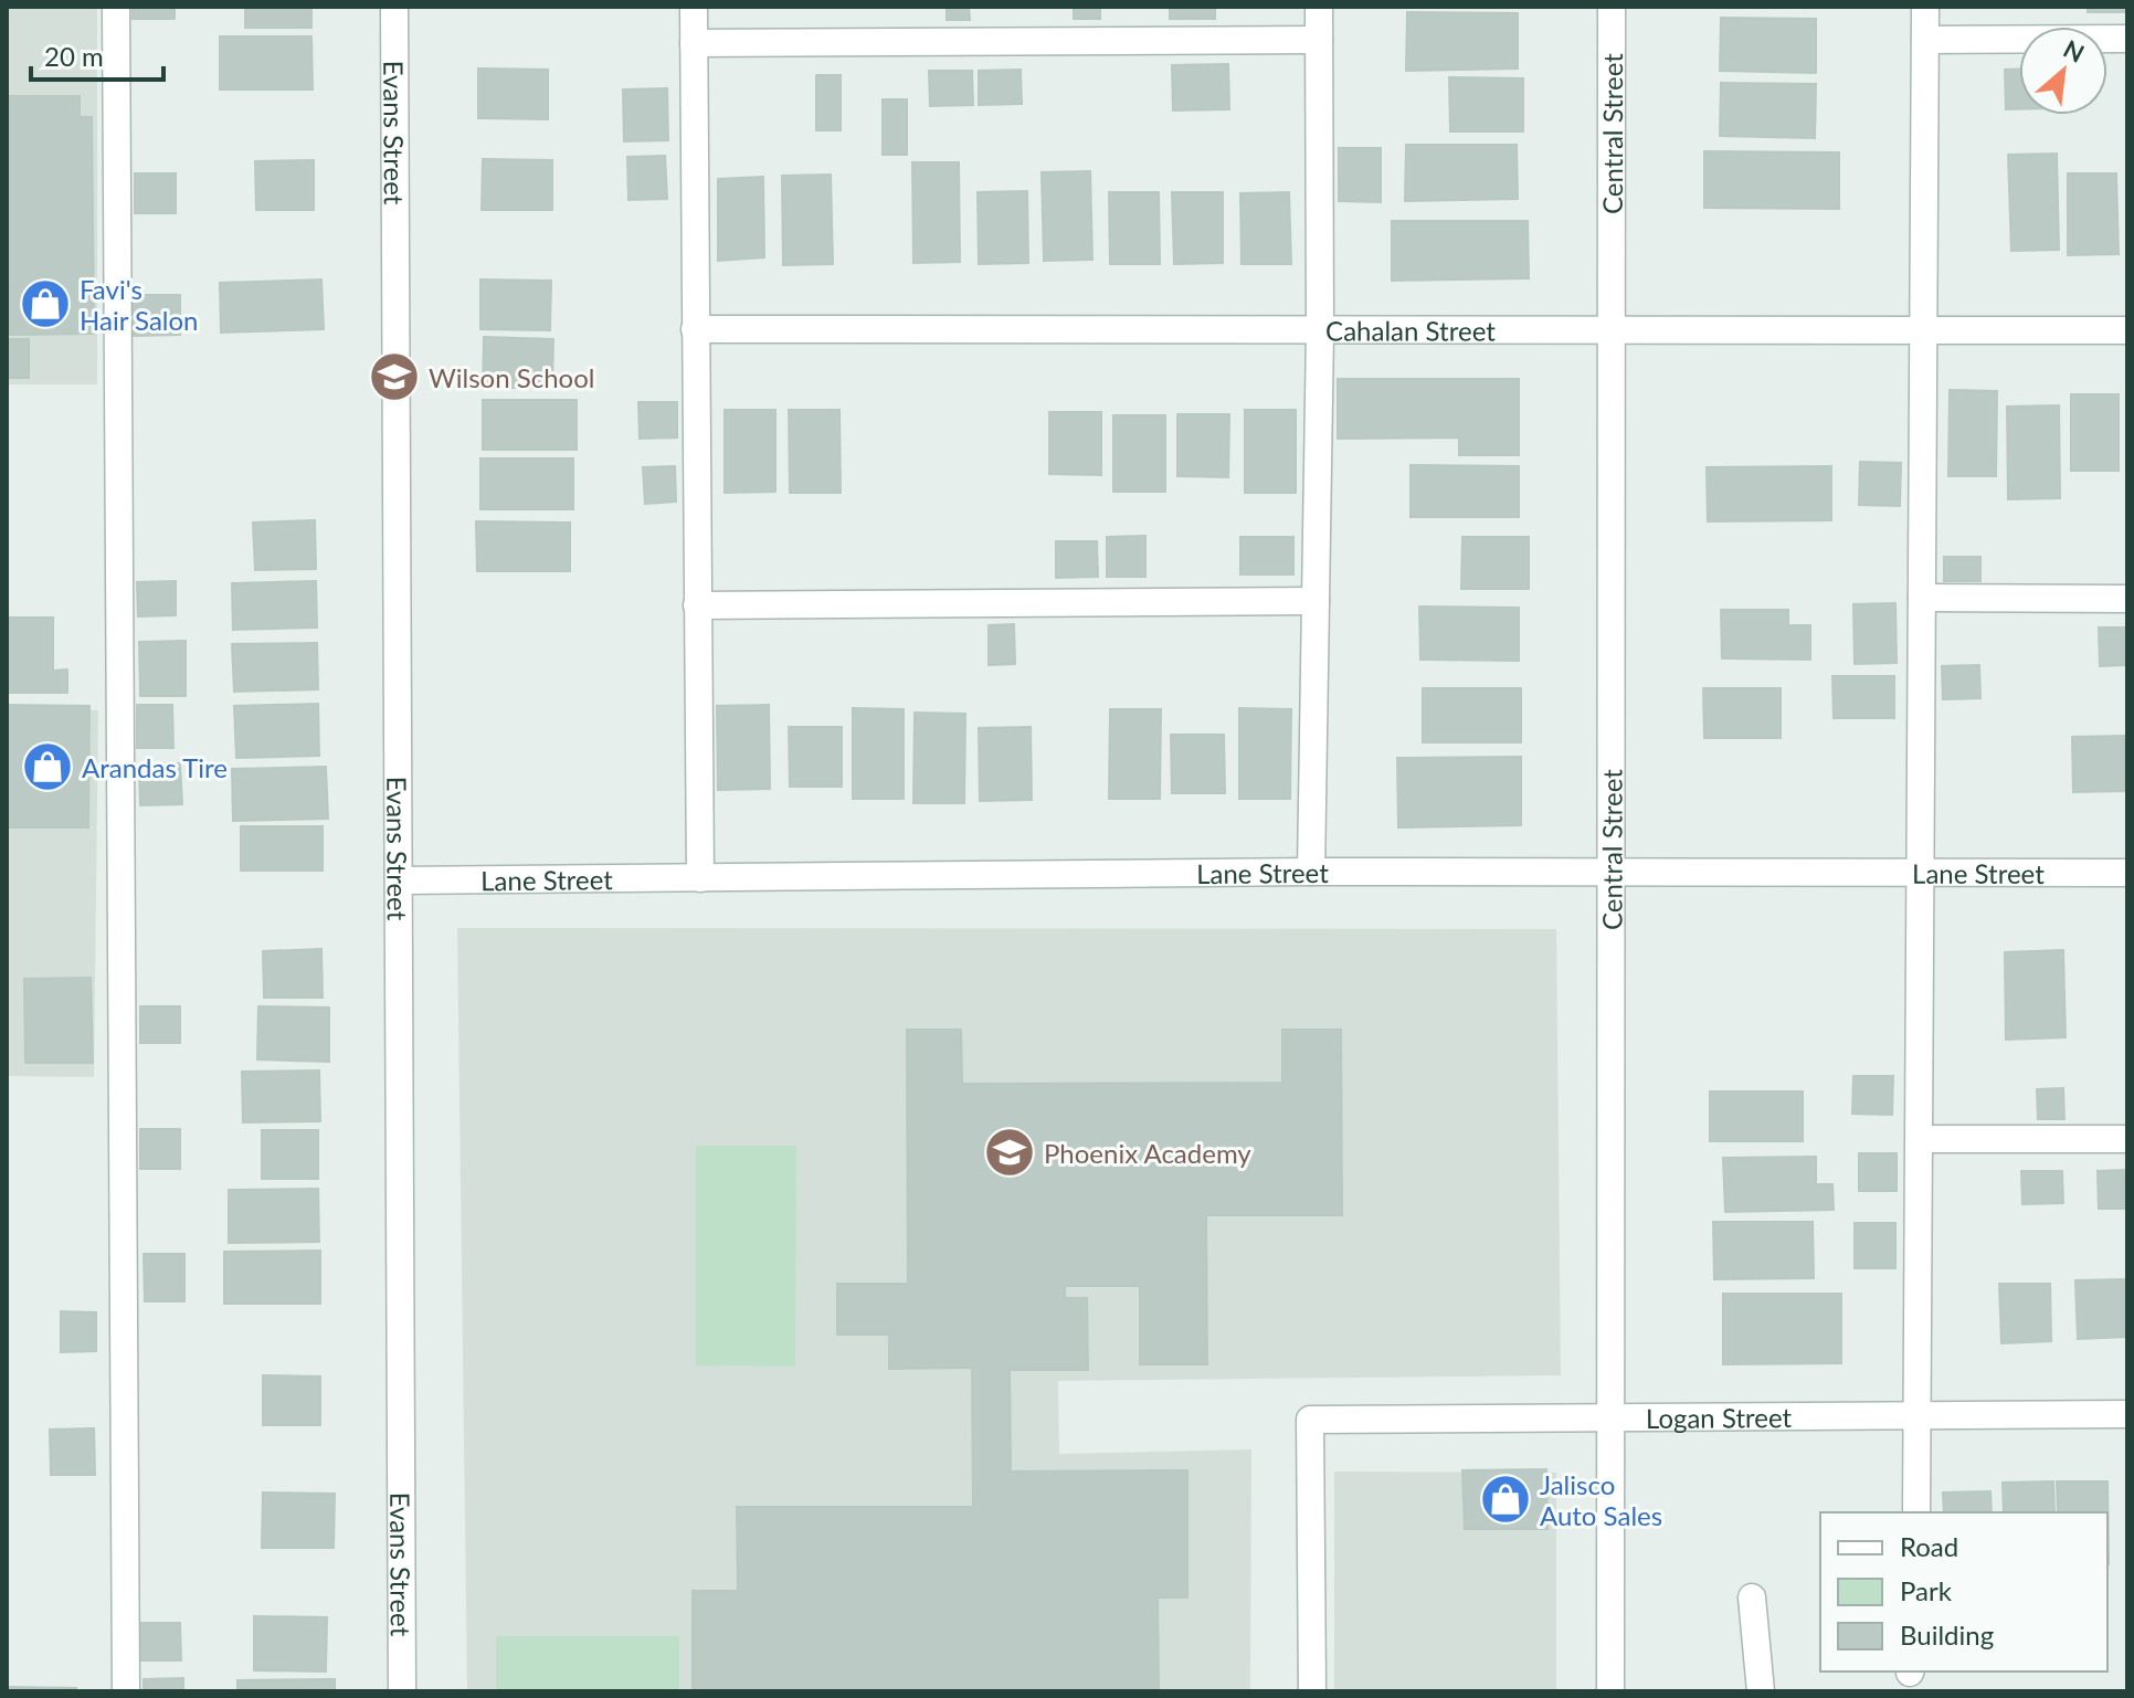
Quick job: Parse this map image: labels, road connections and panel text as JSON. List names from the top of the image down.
{
  "streets": {
    "street": [
      "Evans Street",
      "Central Street",
      "Cahalan Street",
      "Lane Street",
      "Logan Street"
    ]
  },
  "crossings": [
    ["Evans Street", "Lane Street"],
    ["Central Street", "Cahalan Street"],
    ["Central Street", "Lane Street"],
    ["Central Street", "Logan Street"]
  ],
  "places": {
    "shop": ["Favi's Hair Salon", "Arandas Tire", "Jalisco Auto Sales"],
    "school or university": ["Wilson School", "Phoenix Academy"]
  },
  "legend": ["Road", "Park", "Building"],
  "scale_bar": "20 m",
  "north": "top right"
}
